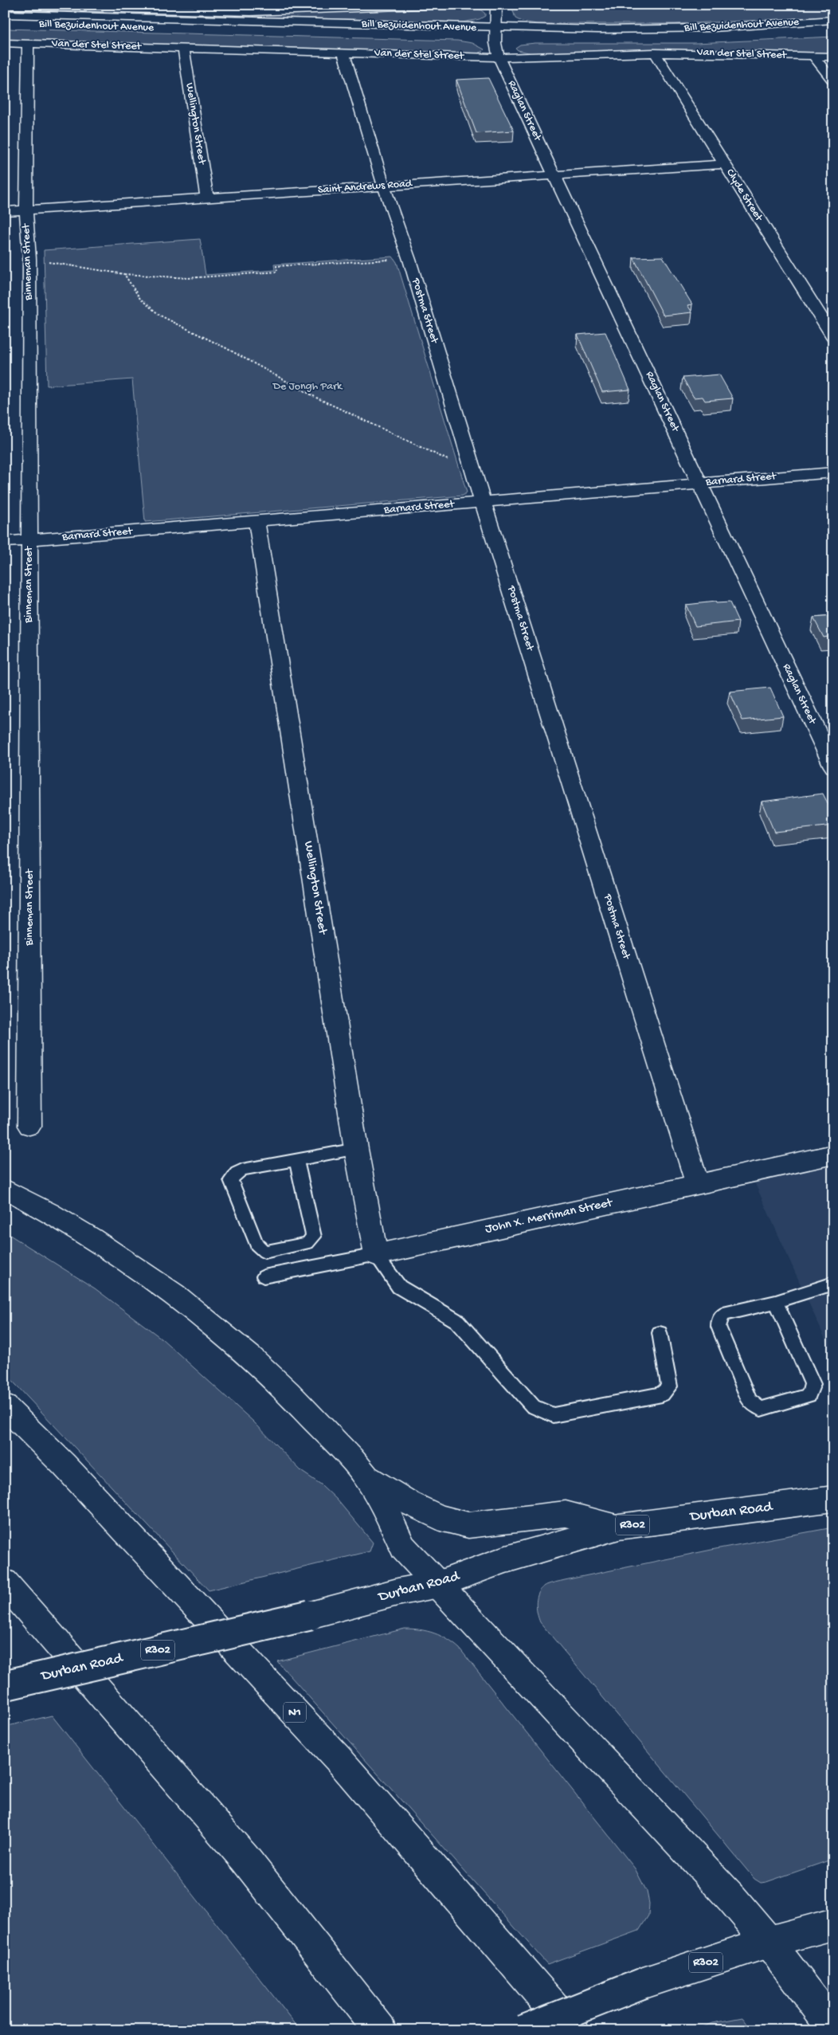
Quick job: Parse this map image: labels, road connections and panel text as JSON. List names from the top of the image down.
{
  "streets": {
    "main road": [
      "Bill Bezuidenhout Avenue",
      "Van der Stel Street",
      "Raglan Street",
      "Wellington Street",
      "Saint Andrews Road",
      "Clyde Street",
      "Binneman Street",
      "Postma Street",
      "Barnard Street",
      "John X. Merriman Street",
      "Durban Road",
      "R302",
      "N1"
    ]
  },
  "crossings": [
    ["Bill Bezuidenhout Avenue", "Raglan Street"],
    ["Van der Stel Street", "Raglan Street"],
    ["Van der Stel Street", "Wellington Street"],
    ["Van der Stel Street", "Clyde Street"],
    ["Van der Stel Street", "Binneman Street"],
    ["Van der Stel Street", "Postma Street"],
    ["Raglan Street", "Saint Andrews Road"],
    ["Raglan Street", "Barnard Street"],
    ["Wellington Street", "Saint Andrews Road"],
    ["Wellington Street", "Barnard Street"],
    ["Wellington Street", "John X. Merriman Street"],
    ["Saint Andrews Road", "Clyde Street"],
    ["Saint Andrews Road", "Binneman Street"],
    ["Saint Andrews Road", "Postma Street"],
    ["Binneman Street", "Barnard Street"],
    ["Postma Street", "Barnard Street"],
    ["Postma Street", "John X. Merriman Street"]
  ],
  "parks": ["De Jongh Park"]
}
